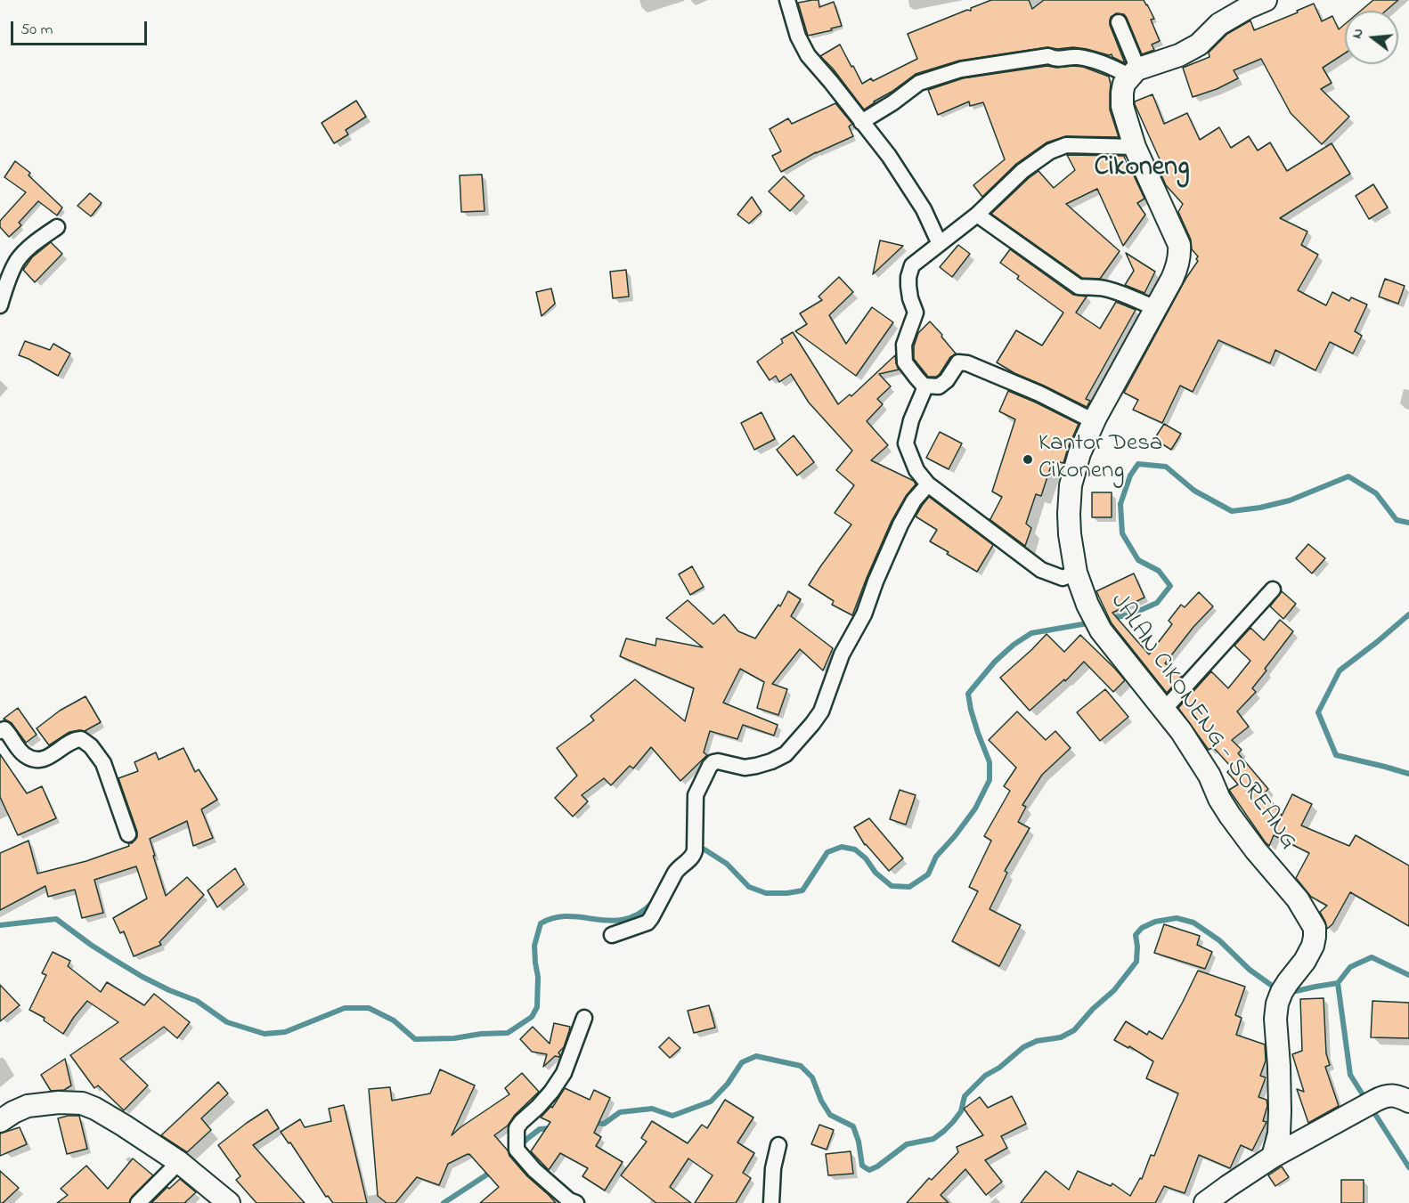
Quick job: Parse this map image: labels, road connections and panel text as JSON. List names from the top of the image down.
{
  "streets": {
    "street": ["JALAN CIKONENG - SOREANG"]
  },
  "districts": ["Cikoneng"],
  "places": ["Kantor Desa Cikoneng"],
  "scale_bar": "50 m",
  "north": "left"
}
